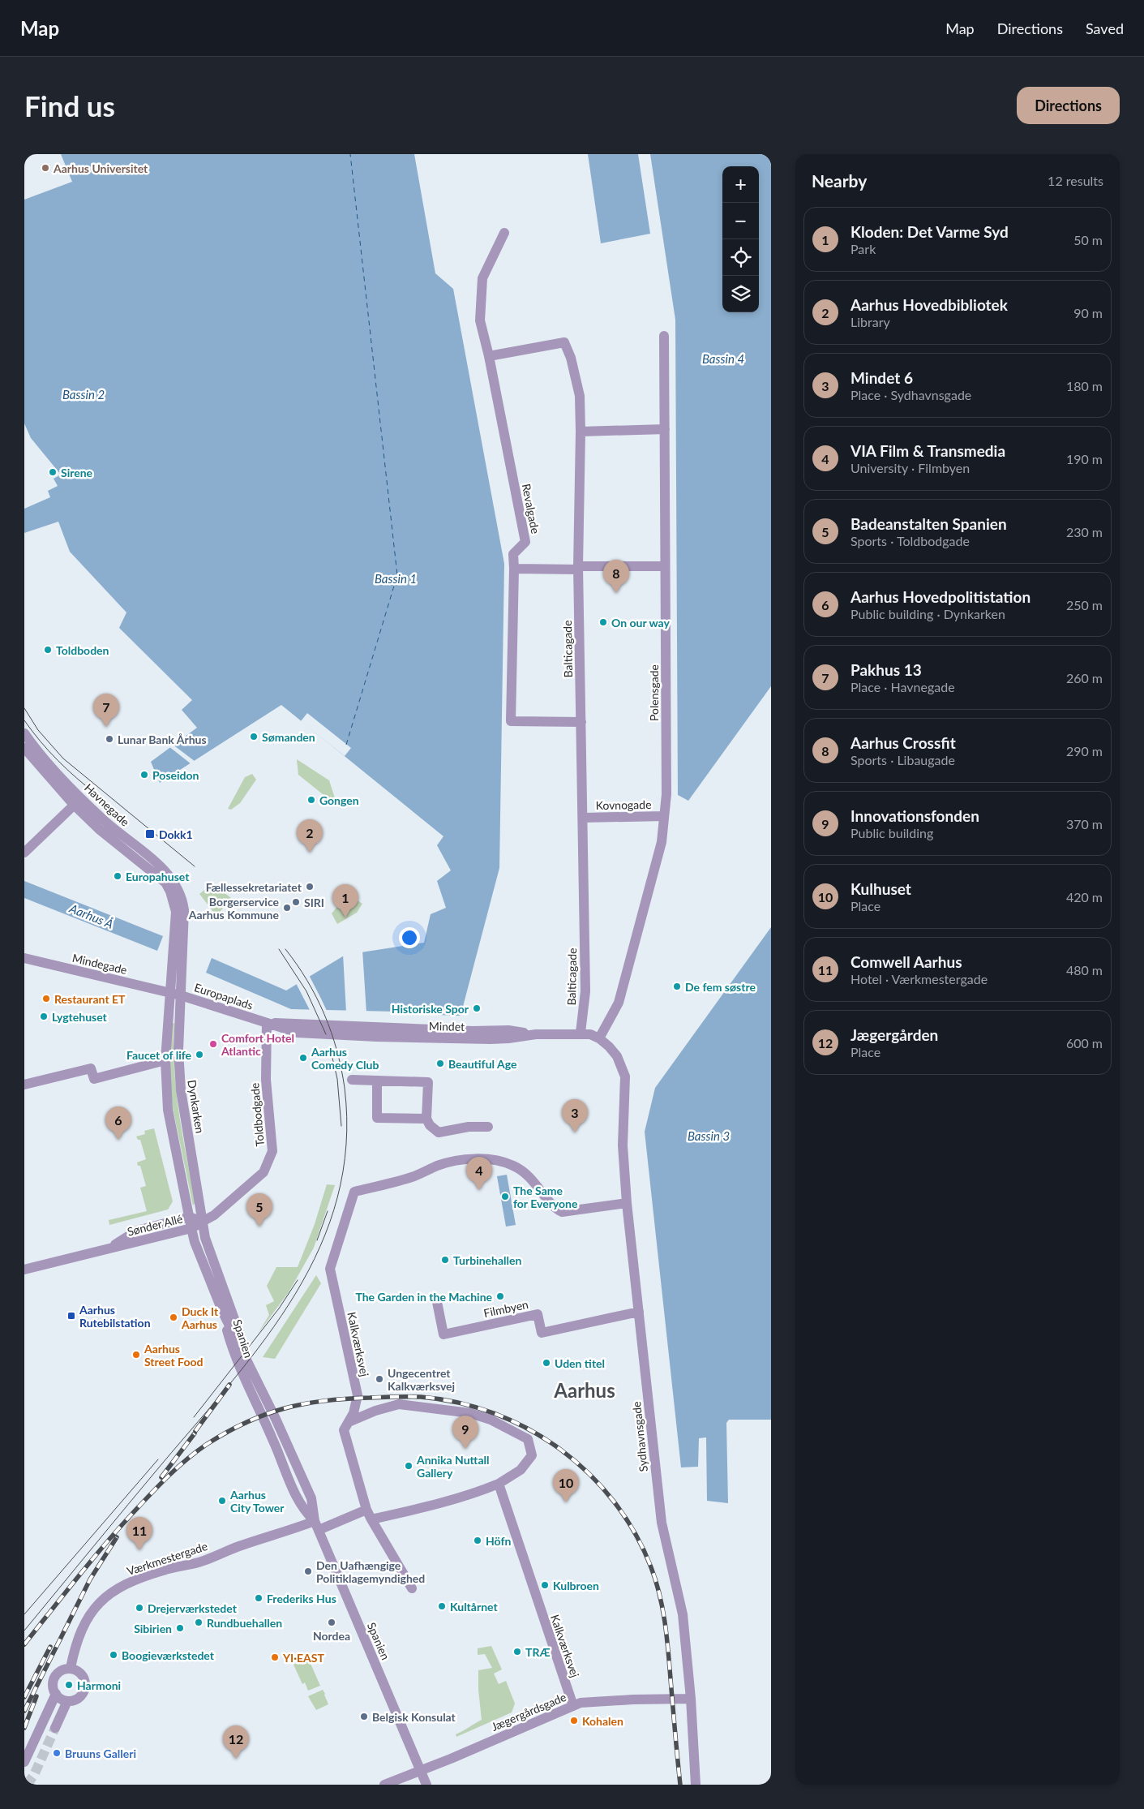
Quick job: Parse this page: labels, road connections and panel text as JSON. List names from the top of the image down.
{
  "streets": {
    "street": [
      "Revalgade",
      "Balticagade",
      "Polensgade",
      "Havnegade",
      "Kovnogade",
      "Mindegade",
      "Europaplads",
      "Mindet",
      "Dynkarken",
      "Toldbodgade",
      "Sønder Allé",
      "Filmbyen",
      "Spanien",
      "Kalkværksvej",
      "Sydhavnsgade",
      "Værkmestergade",
      "Jægergårdsgade"
    ]
  },
  "crossings": [
    ["Revalgade", "Balticagade"],
    ["Balticagade", "Kovnogade"],
    ["Balticagade", "Mindet"],
    ["Polensgade", "Kovnogade"],
    ["Polensgade", "Mindet"],
    ["Polensgade", "Sydhavnsgade"],
    ["Havnegade", "Europaplads"],
    ["Mindegade", "Europaplads"],
    ["Mindegade", "Dynkarken"],
    ["Europaplads", "Mindet"],
    ["Europaplads", "Dynkarken"],
    ["Europaplads", "Toldbodgade"],
    ["Mindet", "Sydhavnsgade"],
    ["Dynkarken", "Toldbodgade"],
    ["Dynkarken", "Sønder Allé"],
    ["Dynkarken", "Spanien"],
    ["Toldbodgade", "Sønder Allé"],
    ["Toldbodgade", "Spanien"],
    ["Sønder Allé", "Spanien"],
    ["Filmbyen", "Sydhavnsgade"],
    ["Spanien", "Værkmestergade"],
    ["Spanien", "Jægergårdsgade"],
    ["Kalkværksvej", "Sydhavnsgade"],
    ["Kalkværksvej", "Jægergårdsgade"],
    ["Sydhavnsgade", "Jægergårdsgade"]
  ],
  "districts": ["Aarhus"],
  "water": [
    "Bassin 4",
    "Bassin 2",
    "Bassin 1",
    "Aarhus Å",
    "Bassin 3"
  ],
  "places": {
    "other": [
      "Aarhus Universitet",
      "Sirene",
      "On our way",
      "Toldboden",
      "Sømanden",
      "Lunar Bank Århus",
      "Poseidon",
      "Gongen",
      "Europahuset",
      "Fællessekretariatet",
      "SIRI",
      "Borgerservice Aarhus Kommune",
      "De fem søstre",
      "Restaurant ET",
      "Historiske Spor",
      "Lygtehuset",
      "Comfort Hotel Atlantic",
      "Faucet of life",
      "Aarhus Comedy Club",
      "Beautiful Age",
      "The Same for Everyone",
      "Turbinehallen",
      "The Garden in the Machine",
      "Duck It Aarhus",
      "Aarhus Street Food",
      "Uden titel",
      "Ungecentret Kalkværksvej",
      "Annika Nuttall Gallery",
      "Aarhus City Tower",
      "Höfn",
      "Den Uafhængige Politiklagemyndighed",
      "Kulbroen",
      "Frederiks Hus",
      "Kultårnet",
      "Drejerværkstedet",
      "Rundbuehallen",
      "Nordea",
      "Sibirien",
      "TRÆ",
      "Boogieværkstedet",
      "YI·EAST",
      "Harmoni",
      "Belgisk Konsulat",
      "Kohalen",
      "Bruuns Galleri"
    ],
    "transit": ["Dokk1", "Aarhus Rutebilstation"]
  },
  "page": {
    "header": "Map",
    "nav": ["Map", "Directions", "Saved"],
    "buttons": "Directions",
    "title": "Find us",
    "heading": ["Nearby", "12 results"],
    "map_buttons": ["+", "−"],
    "list": [
      {
        "mark": "1",
        "name": "Kloden: Det Varme Syd",
        "note": "Park",
        "value": "50 m"
      },
      {
        "mark": "2",
        "name": "Aarhus Hovedbibliotek",
        "note": "Library",
        "value": "90 m"
      },
      {
        "mark": "3",
        "name": "Mindet 6",
        "note": "Place · Sydhavnsgade",
        "value": "180 m"
      },
      {
        "mark": "4",
        "name": "VIA Film & Transmedia",
        "note": "University · Filmbyen",
        "value": "190 m"
      },
      {
        "mark": "5",
        "name": "Badeanstalten Spanien",
        "note": "Sports · Toldbodgade",
        "value": "230 m"
      },
      {
        "mark": "6",
        "name": "Aarhus Hovedpolitistation",
        "note": "Public building · Dynkarken",
        "value": "250 m"
      },
      {
        "mark": "7",
        "name": "Pakhus 13",
        "note": "Place · Havnegade",
        "value": "260 m"
      },
      {
        "mark": "8",
        "name": "Aarhus Crossfit",
        "note": "Sports · Libaugade",
        "value": "290 m"
      },
      {
        "mark": "9",
        "name": "Innovationsfonden",
        "note": "Public building",
        "value": "370 m"
      },
      {
        "mark": "10",
        "name": "Kulhuset",
        "note": "Place",
        "value": "420 m"
      },
      {
        "mark": "11",
        "name": "Comwell Aarhus",
        "note": "Hotel · Værkmestergade",
        "value": "480 m"
      },
      {
        "mark": "12",
        "name": "Jægergården",
        "note": "Place",
        "value": "600 m"
      }
    ],
    "pins": [
      "8",
      "7",
      "2",
      "1",
      "3",
      "6",
      "4",
      "5",
      "9",
      "10",
      "11",
      "12"
    ]
  }
}
